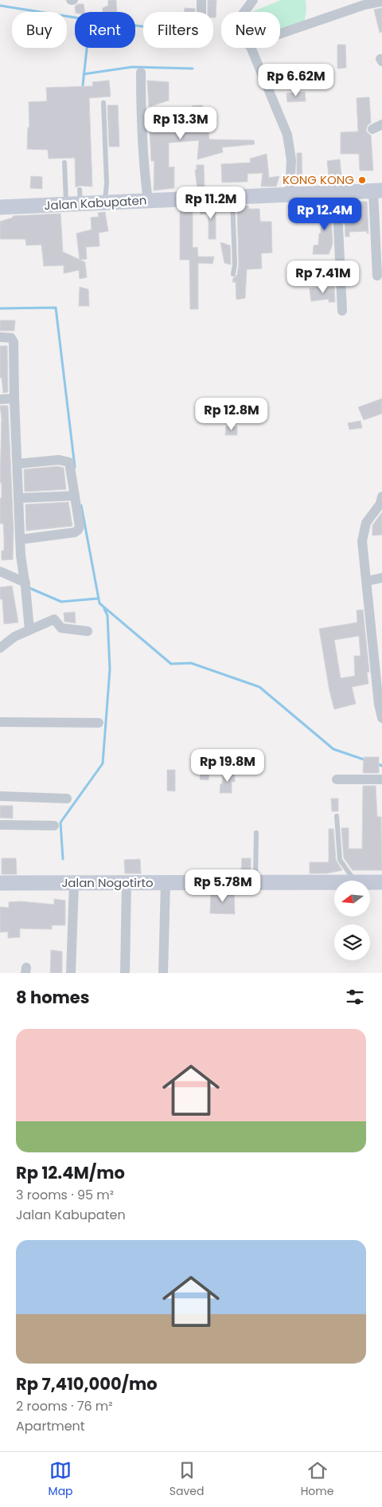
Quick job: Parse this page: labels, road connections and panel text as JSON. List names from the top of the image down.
{
  "streets": {
    "street": ["Jalan Kabupaten", "Jalan Nogotirto"]
  },
  "places": ["KONG KONG"],
  "north": "left",
  "page": {
    "chip": [
      "Buy",
      "Rent",
      "Filters",
      "New"
    ],
    "price": [
      "Rp 6.62M",
      "Rp 13.3M",
      "Rp 11.2M",
      "Rp 12.4M",
      "Rp 7.41M",
      "Rp 12.8M",
      "Rp 19.8M",
      "Rp 5.78M"
    ],
    "heading": "8 homes",
    "list": [
      {
        "name": "Rp 12.4M/mo",
        "note": "3 rooms · 95 m² · Jalan Kabupaten"
      },
      {
        "name": "Rp 7,410,000/mo",
        "note": "2 rooms · 76 m² · Apartment"
      }
    ],
    "tabs": ["Map", "Saved", "Home"]
  }
}
